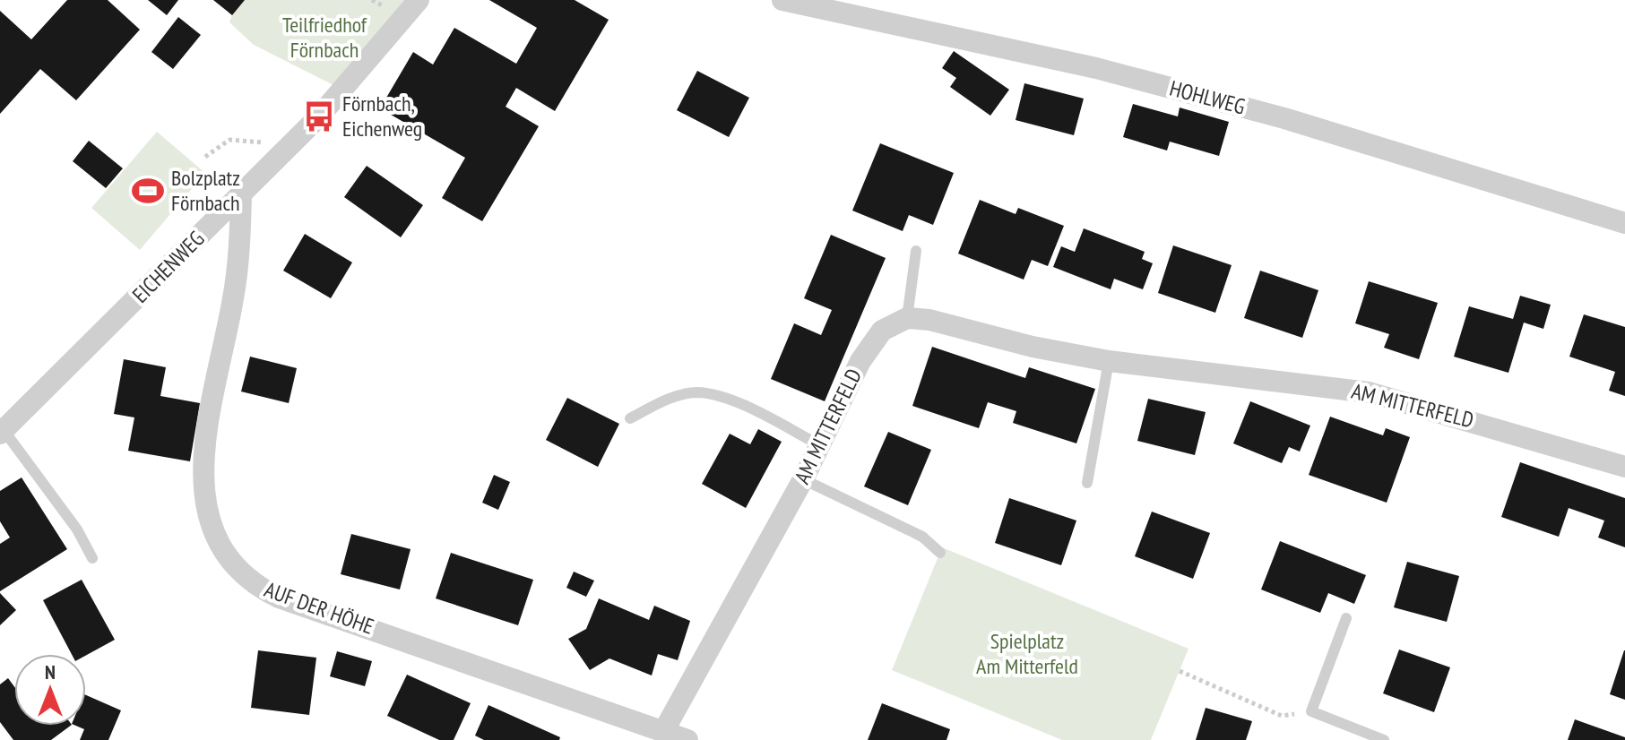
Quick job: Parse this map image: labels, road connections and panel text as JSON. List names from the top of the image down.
{
  "streets": {
    "street": [
      "HOHLWEG",
      "EICHENWEG",
      "AM MITTERFELD",
      "AUF DER HÖHE"
    ]
  },
  "crossings": [
    ["EICHENWEG", "AUF DER HÖHE"],
    ["AM MITTERFELD", "AUF DER HÖHE"]
  ],
  "parks": ["Teilfriedhof Förnbach", "Spielplatz Am Mitterfeld"],
  "places": {
    "bus stop": ["Förnbach, Eichenweg"],
    "sports": ["Bolzplatz Förnbach"]
  },
  "north": "top"
}
